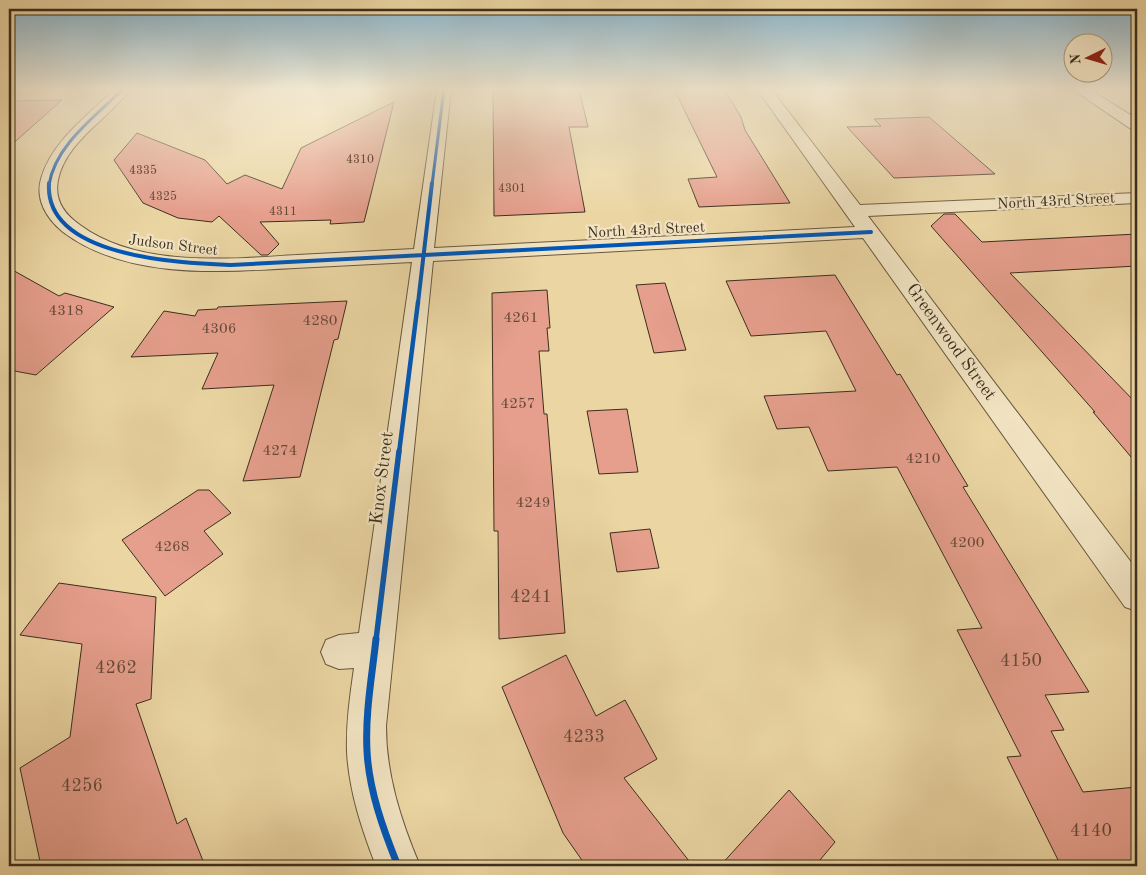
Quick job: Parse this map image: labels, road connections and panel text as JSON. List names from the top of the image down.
{
  "streets": {
    "street": [
      "North 43rd Street",
      "Judson Street",
      "Greenwood Street",
      "Knox Street"
    ]
  },
  "crossings": [
    ["North 43rd Street", "Judson Street"],
    ["North 43rd Street", "Greenwood Street"],
    ["North 43rd Street", "Knox Street"],
    ["Judson Street", "Knox Street"]
  ],
  "house_numbers": [
    "4310",
    "4335",
    "4301",
    "4325",
    "4311",
    "4318",
    "4261",
    "4280",
    "4306",
    "4257",
    "4274",
    "4210",
    "4249",
    "4200",
    "4268",
    "4241",
    "4150",
    "4262",
    "4233",
    "4256",
    "4140"
  ],
  "north": "left"
}
